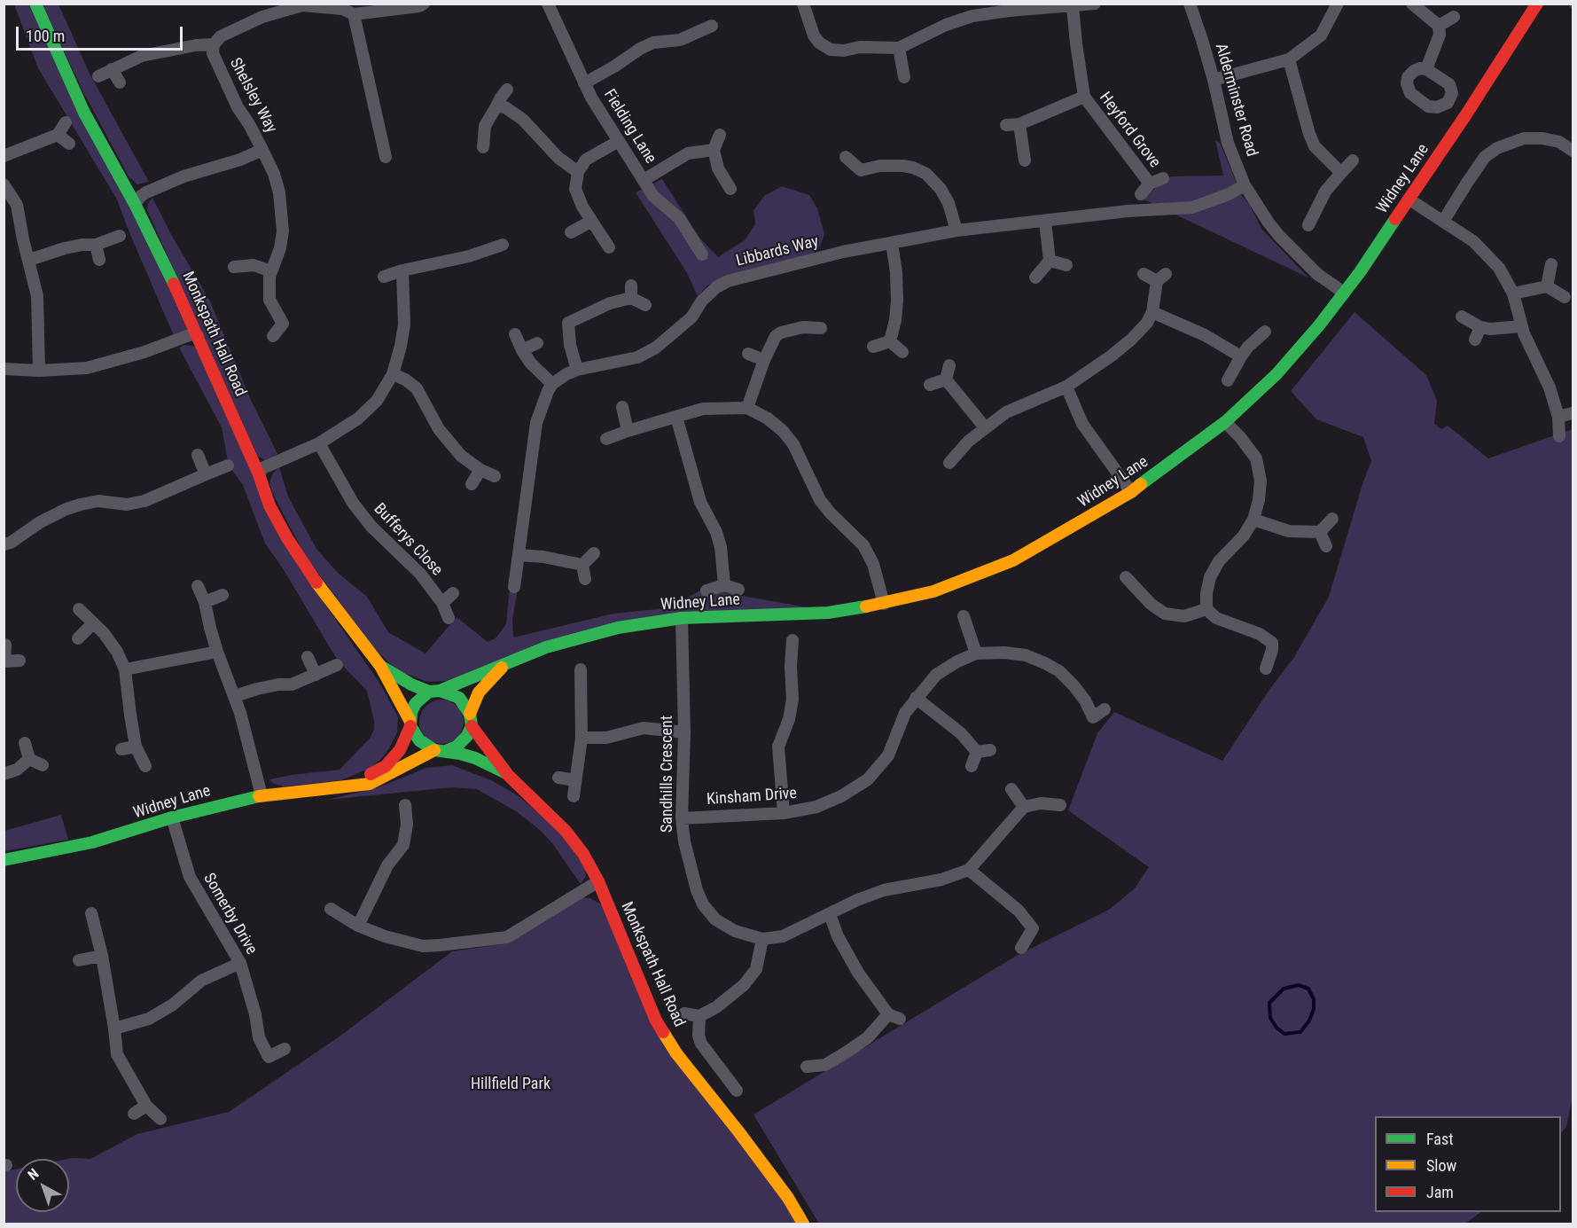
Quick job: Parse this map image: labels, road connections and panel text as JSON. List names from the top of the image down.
{
  "streets": {
    "street": [
      "Shelsley Way",
      "Alderminster Road",
      "Fielding Lane",
      "Heyford Grove",
      "Widney Lane",
      "Libbards Way",
      "Monkspath Hall Road",
      "Bufferys Close",
      "Sandhills Crescent",
      "Kinsham Drive",
      "Somerby Drive"
    ]
  },
  "crossings": [
    ["Shelsley Way", "Monkspath Hall Road"],
    ["Alderminster Road", "Widney Lane"],
    ["Alderminster Road", "Libbards Way"],
    ["Widney Lane", "Monkspath Hall Road"],
    ["Widney Lane", "Sandhills Crescent"],
    ["Widney Lane", "Somerby Drive"],
    ["Sandhills Crescent", "Kinsham Drive"]
  ],
  "parks": ["Hillfield Park"],
  "legend": ["Fast", "Slow", "Jam"],
  "scale_bar": "100 m",
  "north": "top left"
}
